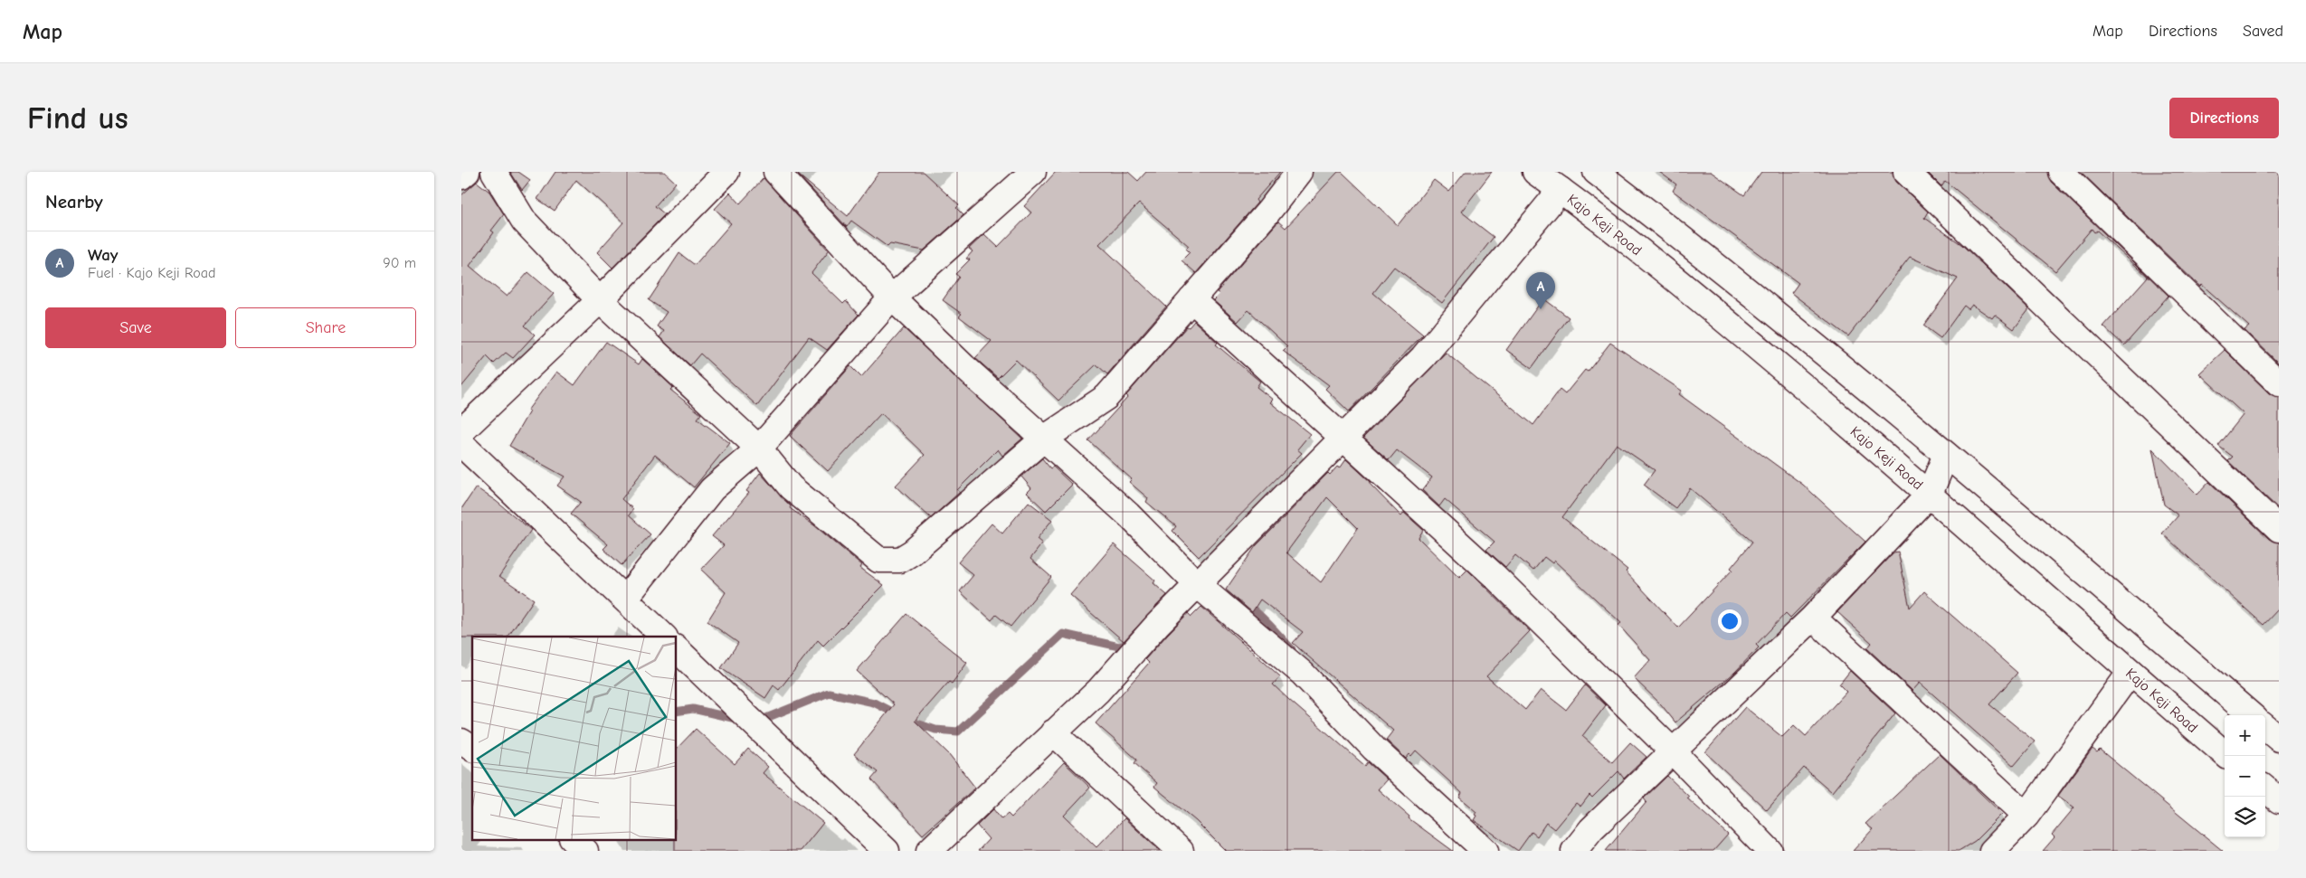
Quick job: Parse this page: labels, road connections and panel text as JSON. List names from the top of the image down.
{
  "streets": {
    "street": ["Kajo Keji Road"]
  },
  "page": {
    "header": "Map",
    "nav": ["Map", "Directions", "Saved"],
    "buttons": [
      "Directions",
      ["Save", "Share"]
    ],
    "title": "Find us",
    "heading": "Nearby",
    "list": [
      {
        "mark": "A",
        "name": "Way",
        "note": "Fuel · Kajo Keji Road",
        "value": "90 m"
      }
    ],
    "pins": "A",
    "map_buttons": ["+", "−"]
  }
}
